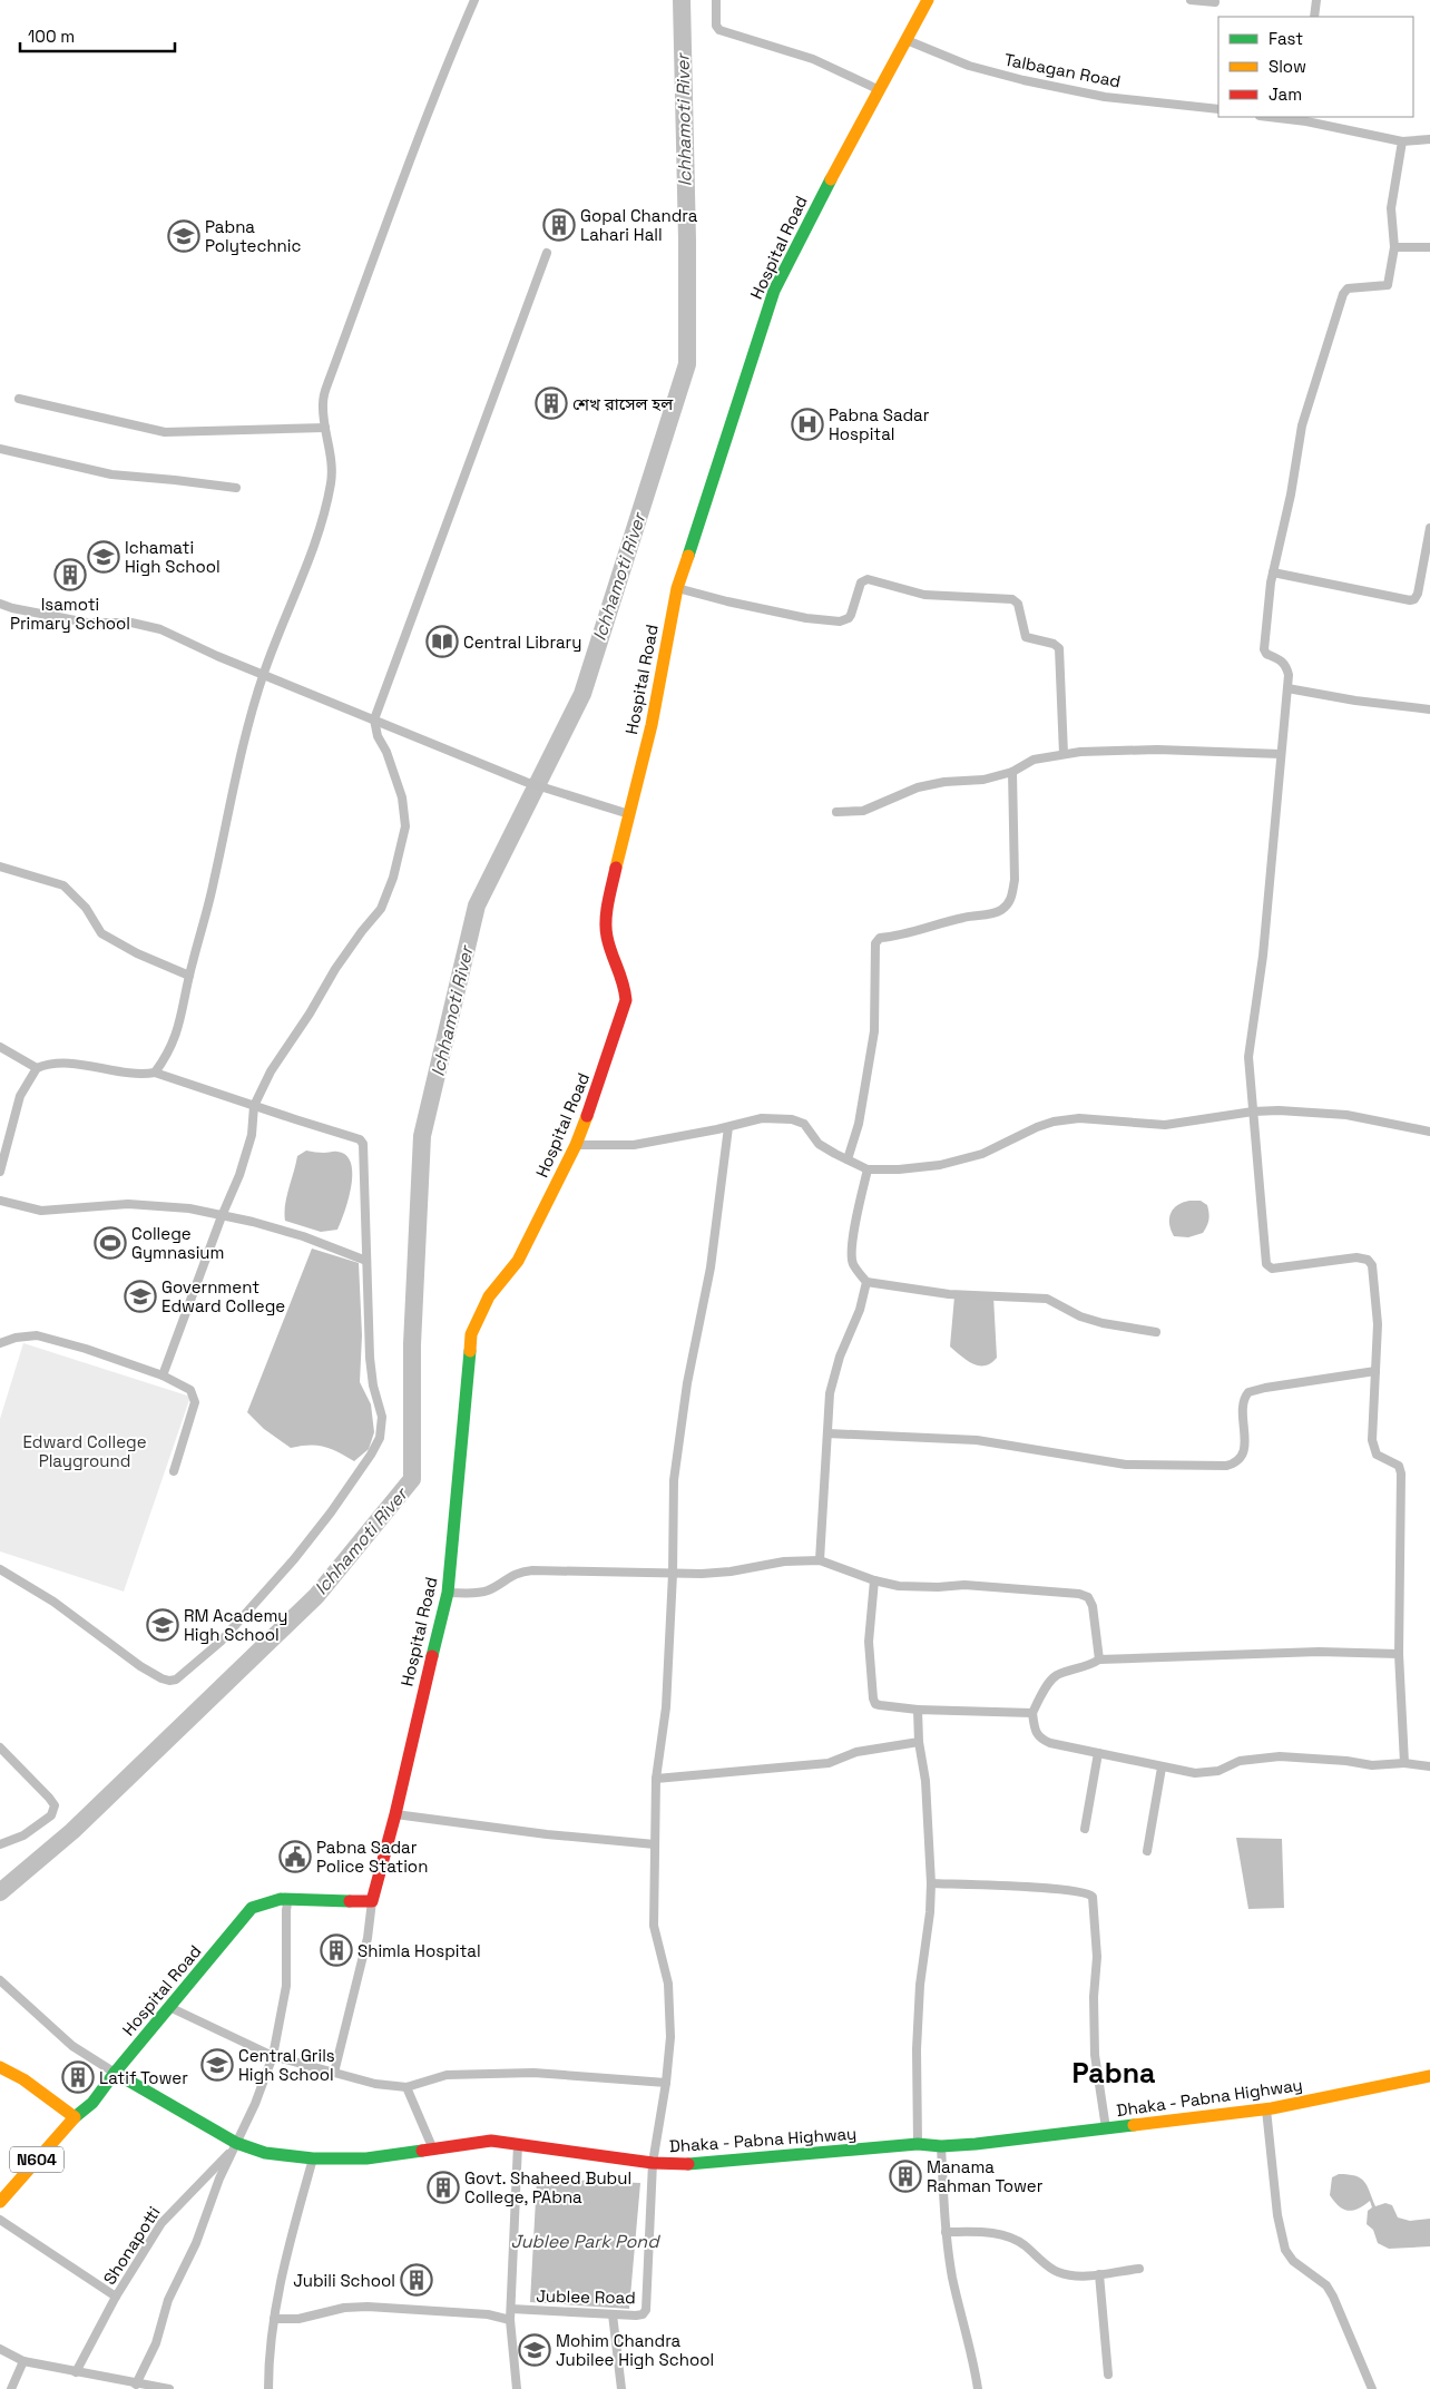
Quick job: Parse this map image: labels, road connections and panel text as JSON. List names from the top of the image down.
{
  "streets": {
    "main road": ["Hospital Road", "Dhaka - Pabna Highway", "N604"],
    "street": ["Talbagan Road", "Shonapotti", "Jublee Road"]
  },
  "crossings": [
    ["Talbagan Road", "Hospital Road"],
    ["Hospital Road", "Dhaka - Pabna Highway"],
    ["Hospital Road", "N604"],
    ["Dhaka - Pabna Highway", "Shonapotti"],
    ["Dhaka - Pabna Highway", "Jublee Road"]
  ],
  "districts": ["Pabna"],
  "water": ["Ichhamoti River", "Jublee Park Pond"],
  "parks": ["Edward College Playground"],
  "places": {
    "building": [
      "Gopal Chandra Lahari Hall",
      "শেখ রাসেল হল",
      "Isamoti Primary School",
      "Shimla Hospital",
      "Latif Tower",
      "Manama Rahman Tower",
      "Govt. Shaheed Bubul College, PAbna",
      "Jubili School"
    ],
    "school or university": [
      "Pabna Polytechnic",
      "Ichamati High School",
      "Government Edward College",
      "RM Academy High School",
      "Central Grils High School",
      "Mohim Chandra Jubilee High School"
    ],
    "hospital": ["Pabna Sadar Hospital"],
    "library": ["Central Library"],
    "sports": ["College Gymnasium"],
    "public building": ["Pabna Sadar Police Station"]
  },
  "legend": ["Fast", "Slow", "Jam"],
  "scale_bar": "100 m"
}
